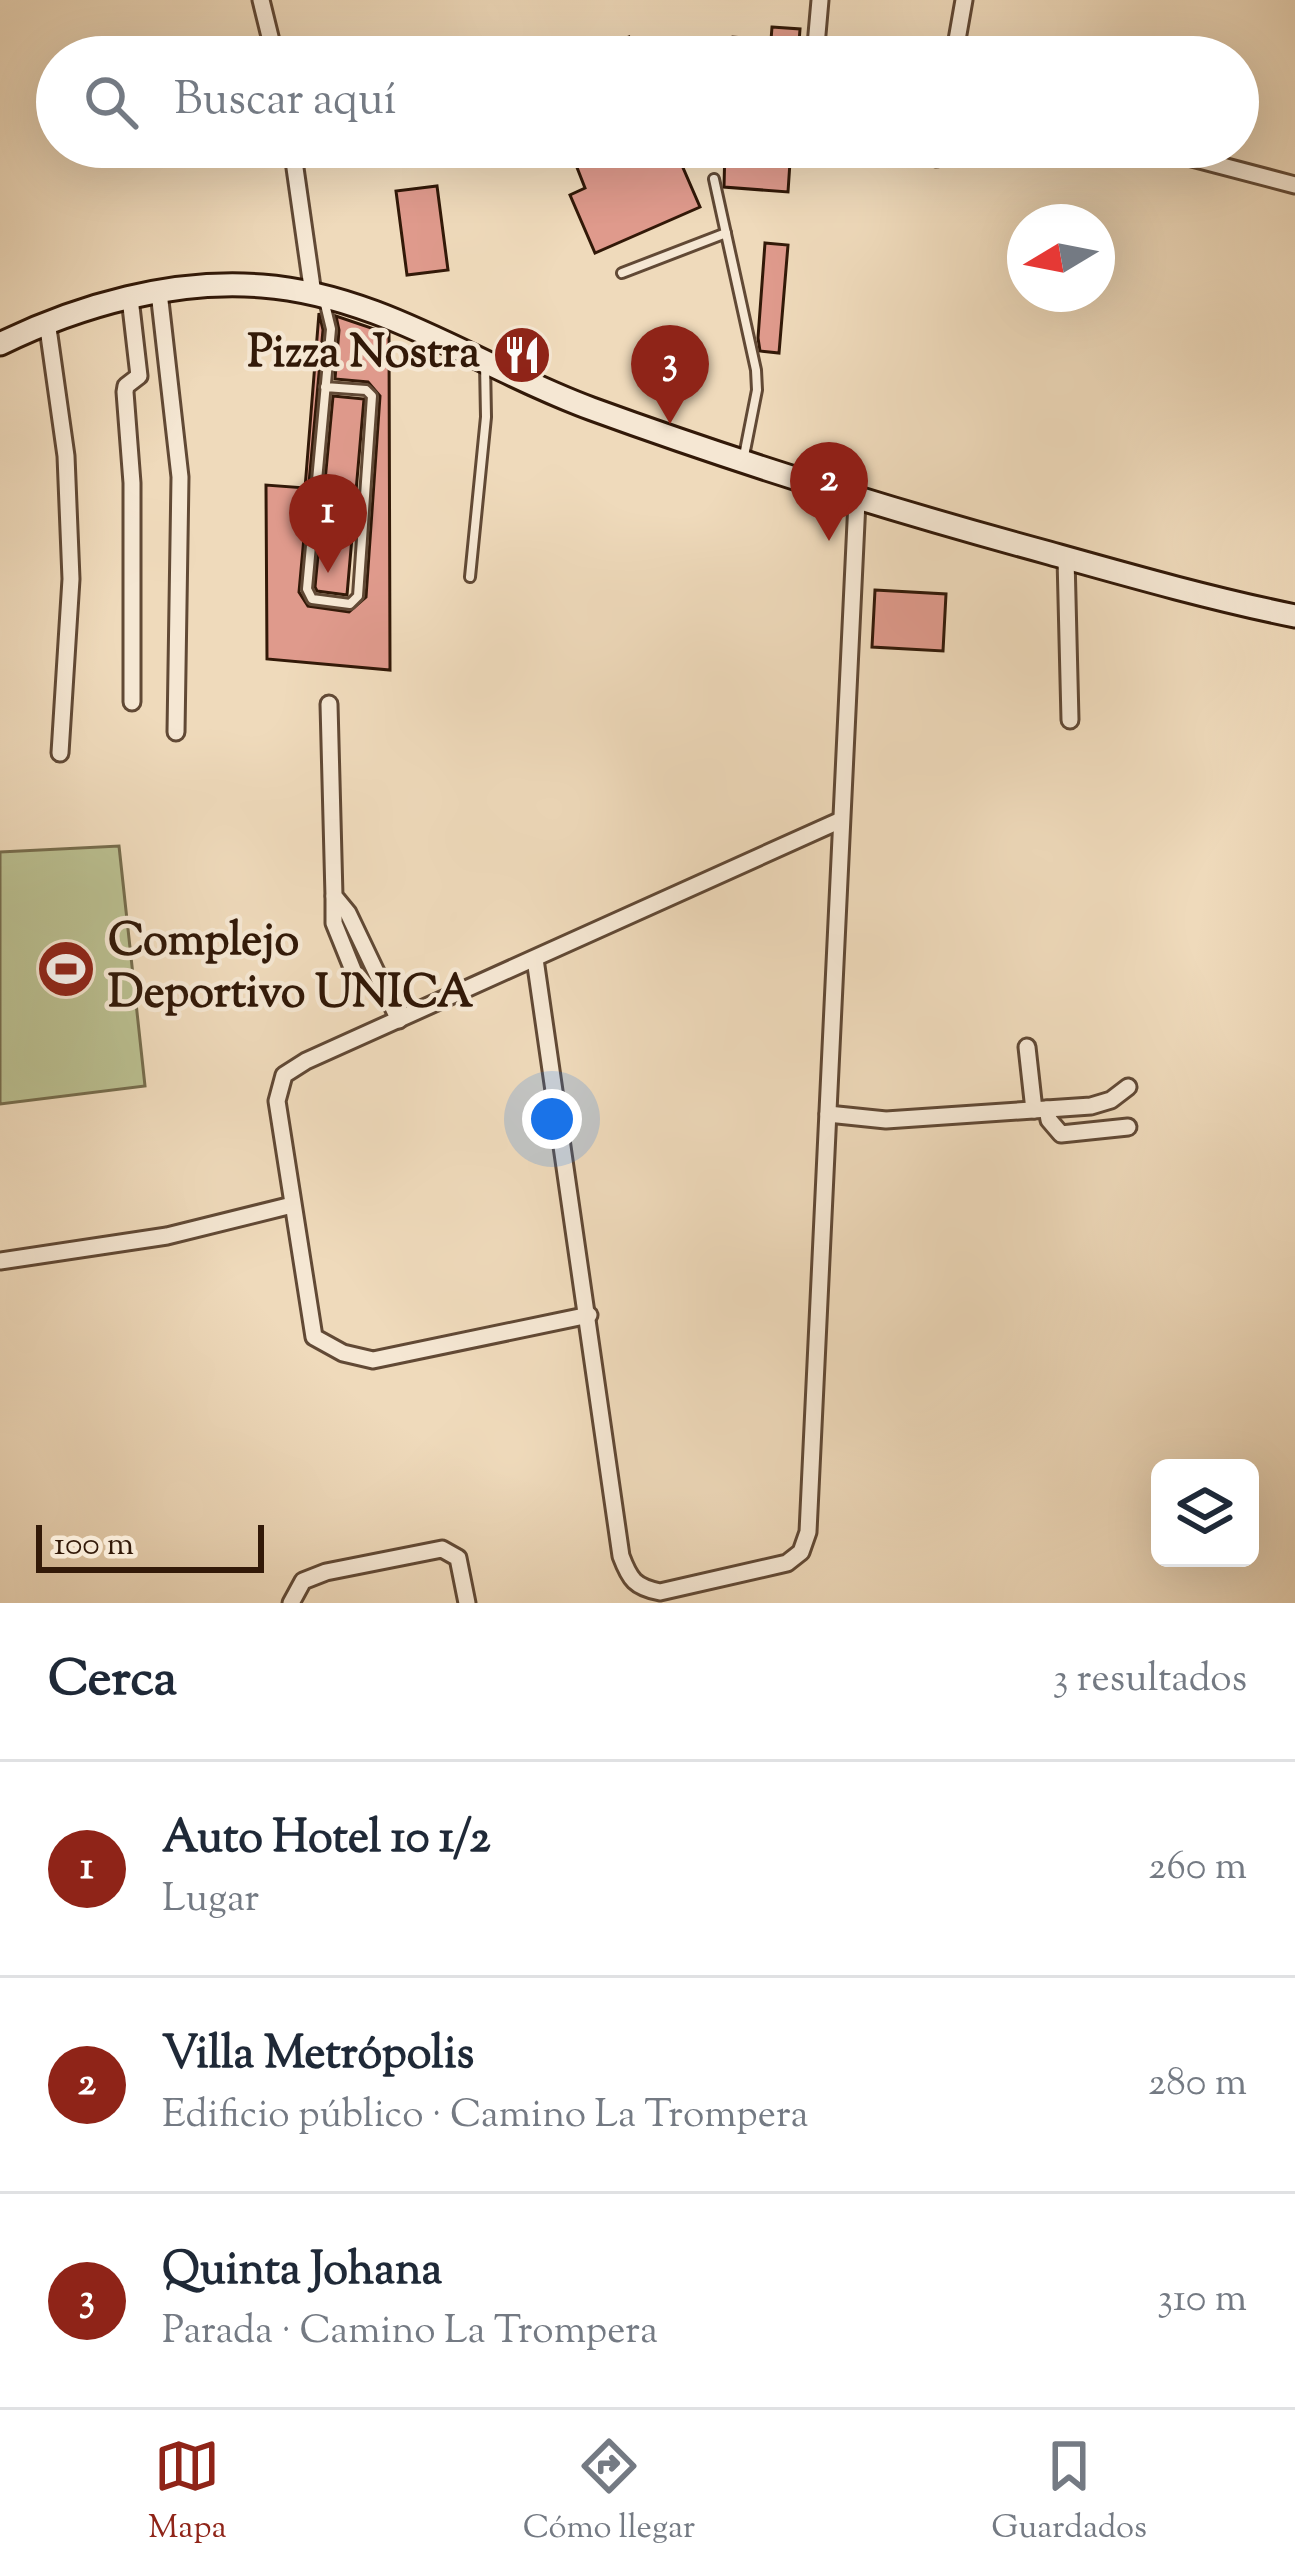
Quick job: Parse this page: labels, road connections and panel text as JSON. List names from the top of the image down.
{
  "places": {
    "restaurant": ["Pizza Nostra"],
    "sports": ["Complejo Deportivo UNICA"]
  },
  "scale_bar": "100 m",
  "north": "left",
  "page": {
    "search": "Buscar aquí",
    "pins": ["3", "2", "1"],
    "scale": "100 m",
    "heading": ["Cerca", "3 resultados"],
    "list": [
      {
        "mark": "1",
        "name": "Auto Hotel 10 1/2",
        "note": "Lugar",
        "value": "260 m"
      },
      {
        "mark": "2",
        "name": "Villa Metrópolis",
        "note": "Edificio público · Camino La Trompera",
        "value": "280 m"
      },
      {
        "mark": "3",
        "name": "Quinta Johana",
        "note": "Parada · Camino La Trompera",
        "value": "310 m"
      }
    ],
    "nav": ["Mapa", "Cómo llegar", "Guardados"]
  }
}
